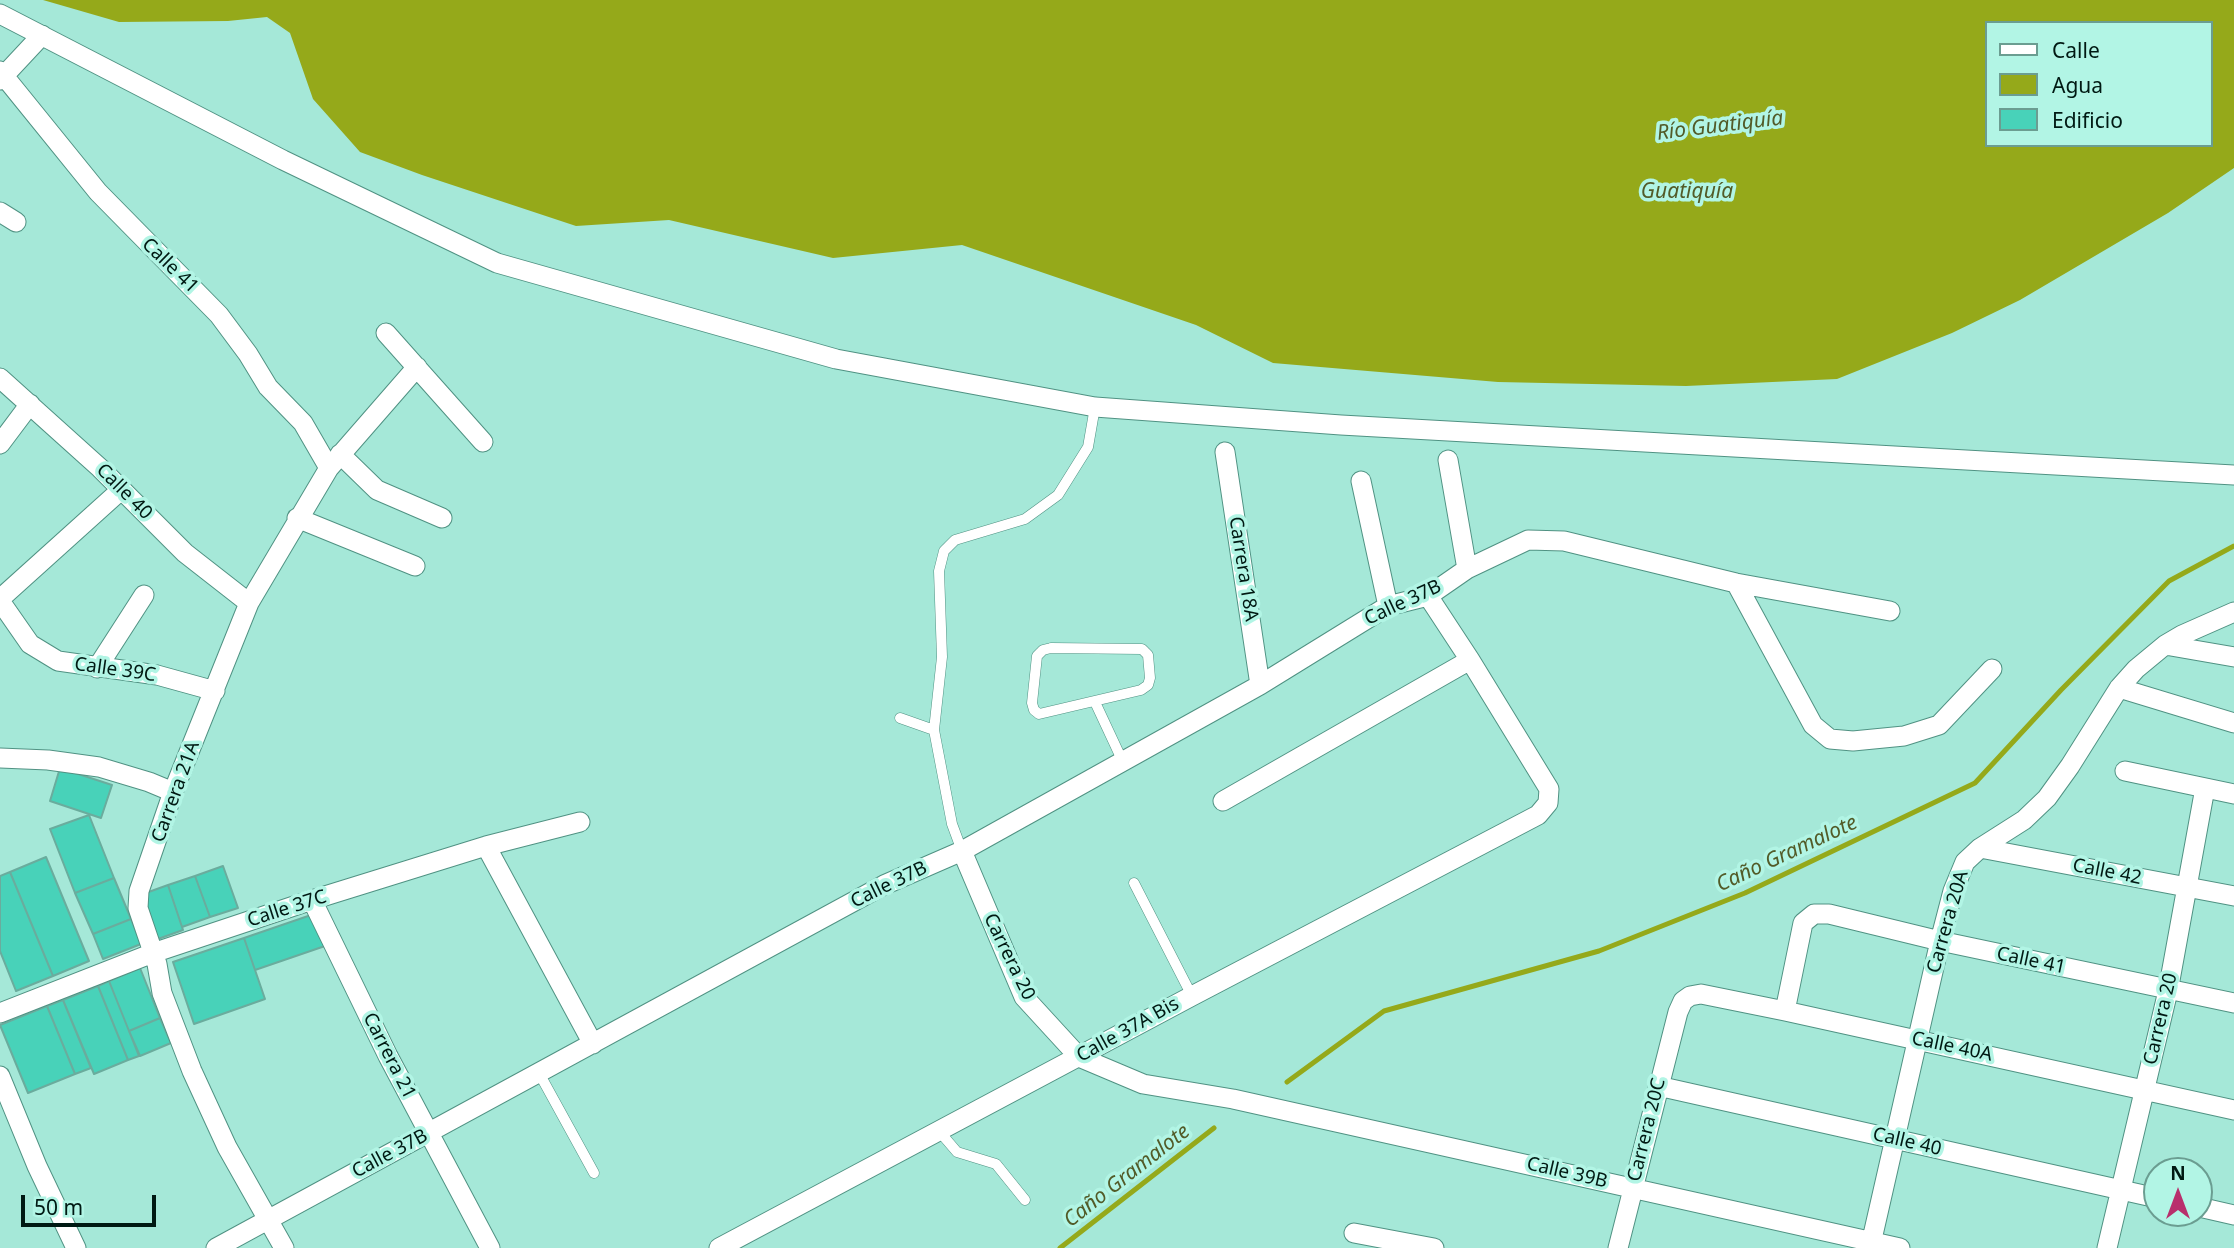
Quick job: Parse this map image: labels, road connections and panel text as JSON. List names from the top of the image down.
{
  "streets": {
    "street": [
      "Calle 41",
      "Calle 40",
      "Carrera 18A",
      "Calle 37B",
      "Calle 39C",
      "Carrera 21A",
      "Calle 42",
      "Calle 37C",
      "Carrera 20A",
      "Carrera 20",
      "Calle 37A Bis",
      "Calle 40A",
      "Carrera 21",
      "Carrera 20C",
      "Calle 39B"
    ]
  },
  "crossings": [
    ["Calle 41", "Carrera 21A"],
    ["Calle 41", "Carrera 20A"],
    ["Calle 41", "Carrera 20"],
    ["Calle 41", "Calle 40A"],
    ["Calle 40", "Carrera 21A"],
    ["Calle 40", "Carrera 20A"],
    ["Calle 40", "Carrera 20"],
    ["Calle 40", "Carrera 20C"],
    ["Carrera 18A", "Calle 37B"],
    ["Calle 37B", "Carrera 21A"],
    ["Calle 37B", "Carrera 20"],
    ["Calle 37B", "Carrera 21"],
    ["Calle 39C", "Carrera 21A"],
    ["Carrera 21A", "Calle 37C"],
    ["Calle 42", "Carrera 20A"],
    ["Calle 42", "Carrera 20"],
    ["Calle 37C", "Carrera 21"],
    ["Carrera 20A", "Calle 40A"],
    ["Carrera 20A", "Calle 39B"],
    ["Carrera 20", "Calle 37A Bis"],
    ["Carrera 20", "Calle 40A"],
    ["Carrera 20", "Calle 39B"],
    ["Calle 40A", "Carrera 20C"],
    ["Carrera 20C", "Calle 39B"]
  ],
  "water": ["Río Guatiquía", "Guatiquía", "Caño Gramalote"],
  "legend": ["Calle", "Agua", "Edificio"],
  "scale_bar": "50 m",
  "north": "top"
}
